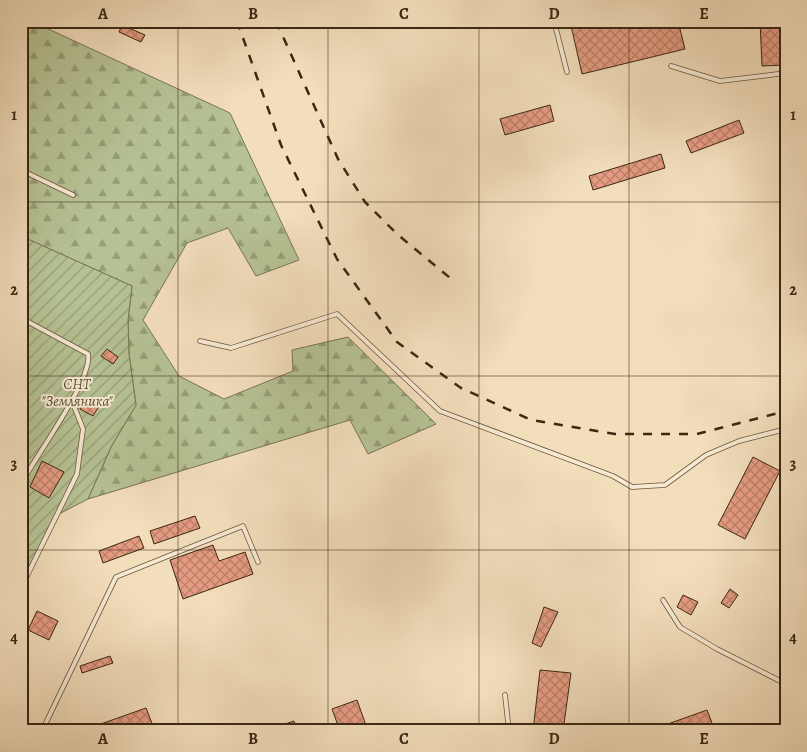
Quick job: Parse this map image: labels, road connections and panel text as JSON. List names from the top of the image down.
{
  "parks": ["СНТ \"Земляника\""],
  "grid": {
    "columns": [
      "A",
      "B",
      "C",
      "D",
      "E"
    ],
    "rows": [
      "1",
      "2",
      "3",
      "4"
    ]
  }
}
